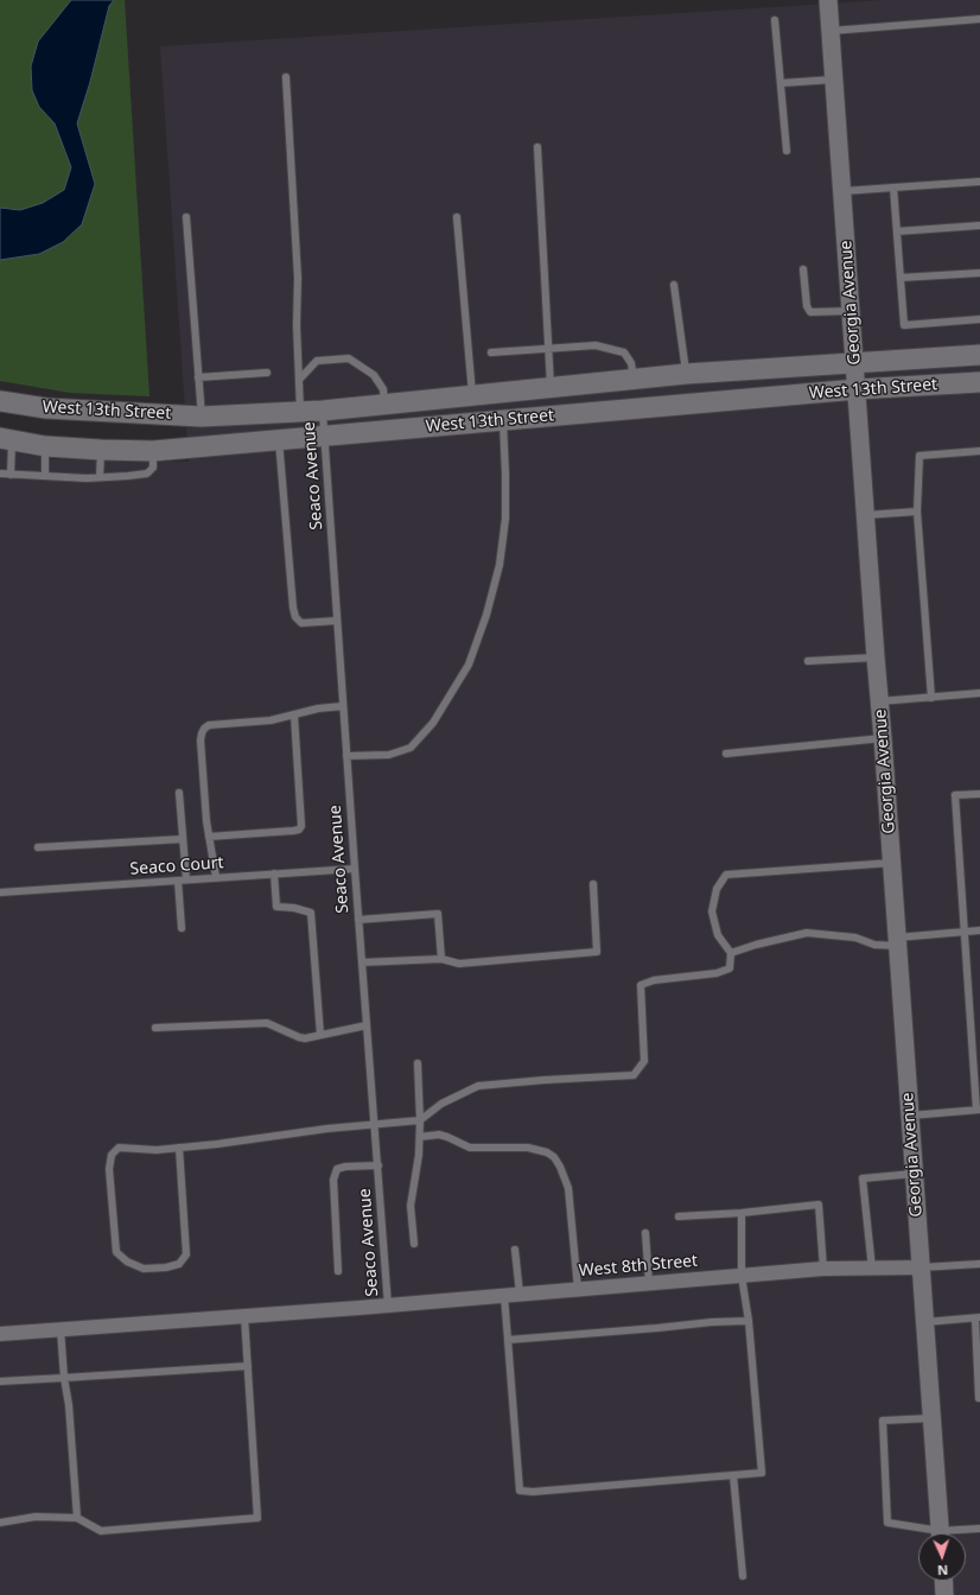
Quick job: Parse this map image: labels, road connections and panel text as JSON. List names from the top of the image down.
{
  "streets": {
    "main road": ["West 13th Street"],
    "street": ["Georgia Avenue", "West 8th Street"],
    "lane": ["Seaco Avenue", "Seaco Court"]
  },
  "crossings": [
    ["Georgia Avenue", "West 13th Street"],
    ["Georgia Avenue", "West 8th Street"],
    ["West 13th Street", "Seaco Avenue"],
    ["Seaco Avenue", "Seaco Court"],
    ["Seaco Avenue", "West 8th Street"]
  ],
  "north": "bottom"
}
